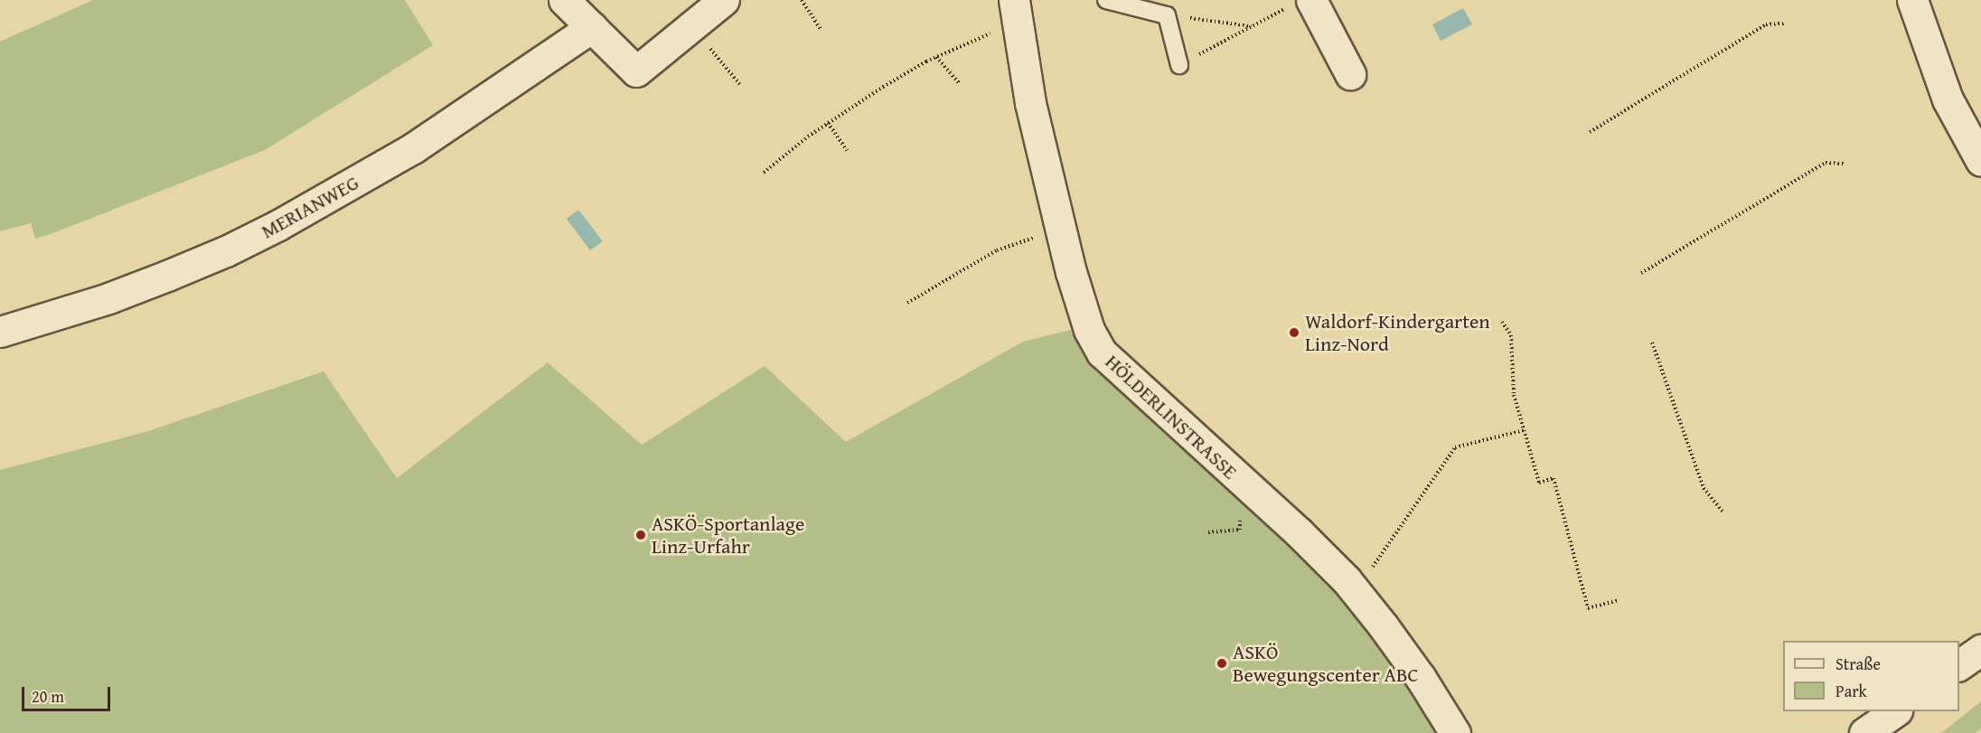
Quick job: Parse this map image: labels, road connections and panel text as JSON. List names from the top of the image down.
{
  "streets": {
    "street": ["MERIANWEG", "HÖLDERLINSTRASSE"]
  },
  "places": ["Waldorf-Kindergarten Linz-Nord", "ASKÖ-Sportanlage Linz-Urfahr", "ASKÖ Bewegungscenter ABC"],
  "legend": ["Straße", "Park"],
  "scale_bar": "20 m"
}
